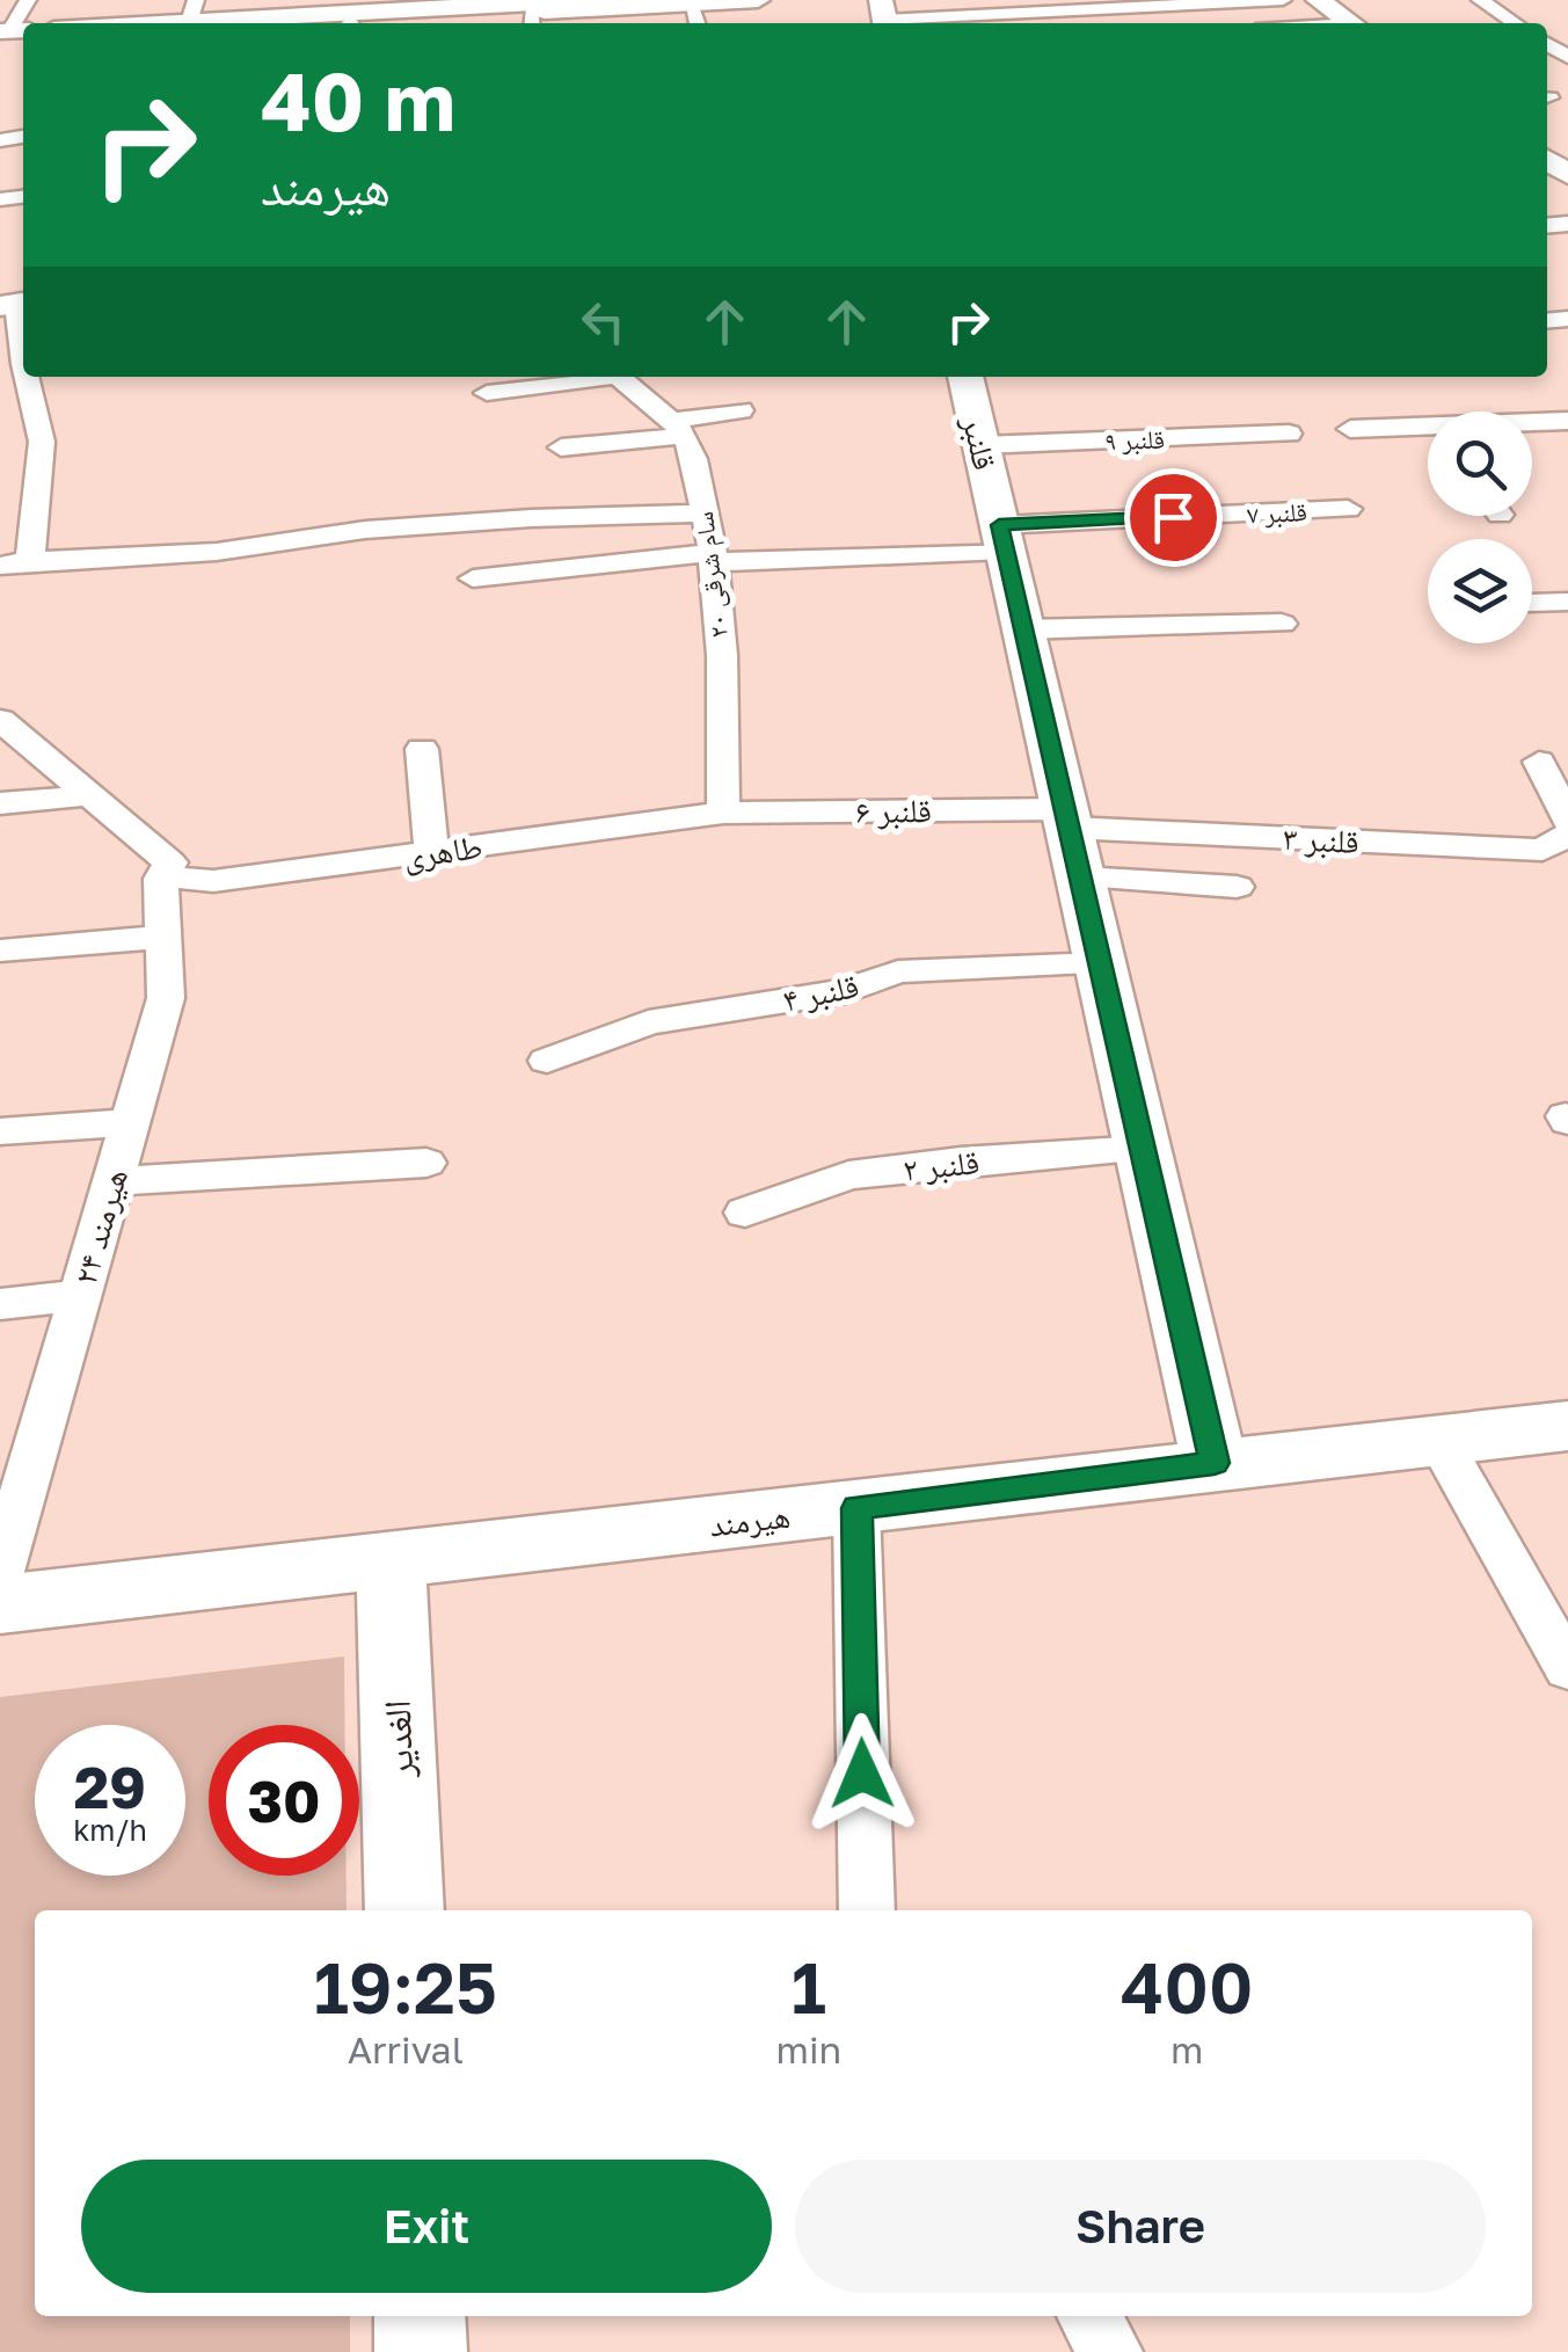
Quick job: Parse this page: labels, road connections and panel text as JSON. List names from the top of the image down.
{
  "streets": {
    "main road": ["قلنبر", "هیرمند", "الغدیر"],
    "street": [
      "قلنبر ۹",
      "قلنبر ۷",
      "سام شرقی ۲۰",
      "قلنبر ۶",
      "قلنبر ۳",
      "طاهری",
      "قلنبر ۴",
      "قلنبر ۲",
      "هیرمند ۲۴"
    ]
  },
  "crossings": [
    ["قلنبر ۹", "قلنبر"],
    ["قلنبر", "قلنبر ۷"],
    ["قلنبر", "قلنبر ۶"],
    ["قلنبر", "قلنبر ۳"],
    ["قلنبر", "قلنبر ۴"],
    ["قلنبر", "قلنبر ۲"],
    ["قلنبر", "هیرمند"],
    ["قلنبر ۷", "سام شرقی ۲۰"],
    ["سام شرقی ۲۰", "قلنبر ۶"],
    ["سام شرقی ۲۰", "طاهری"],
    ["قلنبر ۶", "قلنبر ۳"],
    ["قلنبر ۶", "طاهری"],
    ["طاهری", "هیرمند ۲۴"],
    ["هیرمند", "الغدیر"]
  ],
  "page": {
    "turn": ["40 m", "هیرمند"],
    "speed": "29 km/h",
    "limit": "30",
    "eta": [
      "19:25",
      "Arrival",
      "1",
      "min",
      "400",
      "m"
    ],
    "buttons": ["Exit", "Share"]
  }
}
